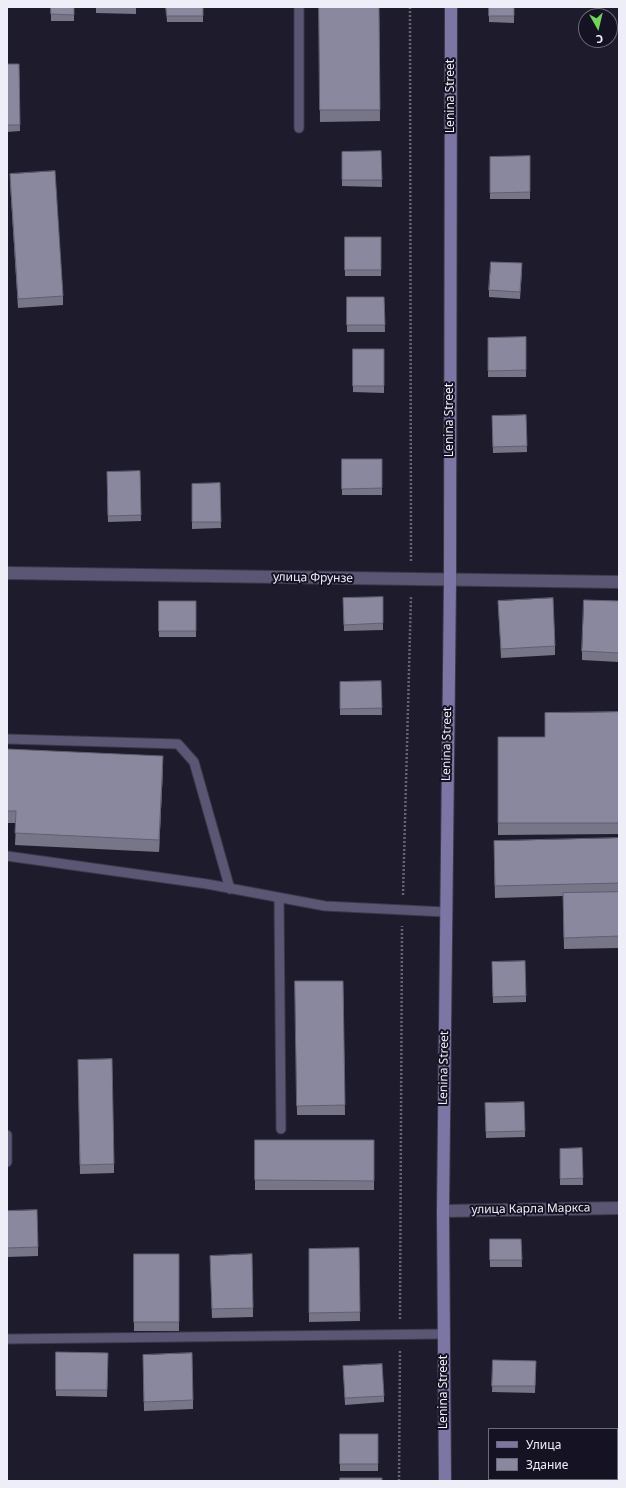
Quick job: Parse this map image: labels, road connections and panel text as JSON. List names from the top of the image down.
{
  "streets": {
    "main road": ["Lenina Street"],
    "street": ["улица Фрунзе", "улица Карла Маркса"]
  },
  "crossings": [
    ["Lenina Street", "улица Фрунзе"],
    ["Lenina Street", "улица Карла Маркса"]
  ],
  "legend": ["Улица", "Здание"],
  "north": "bottom"
}
